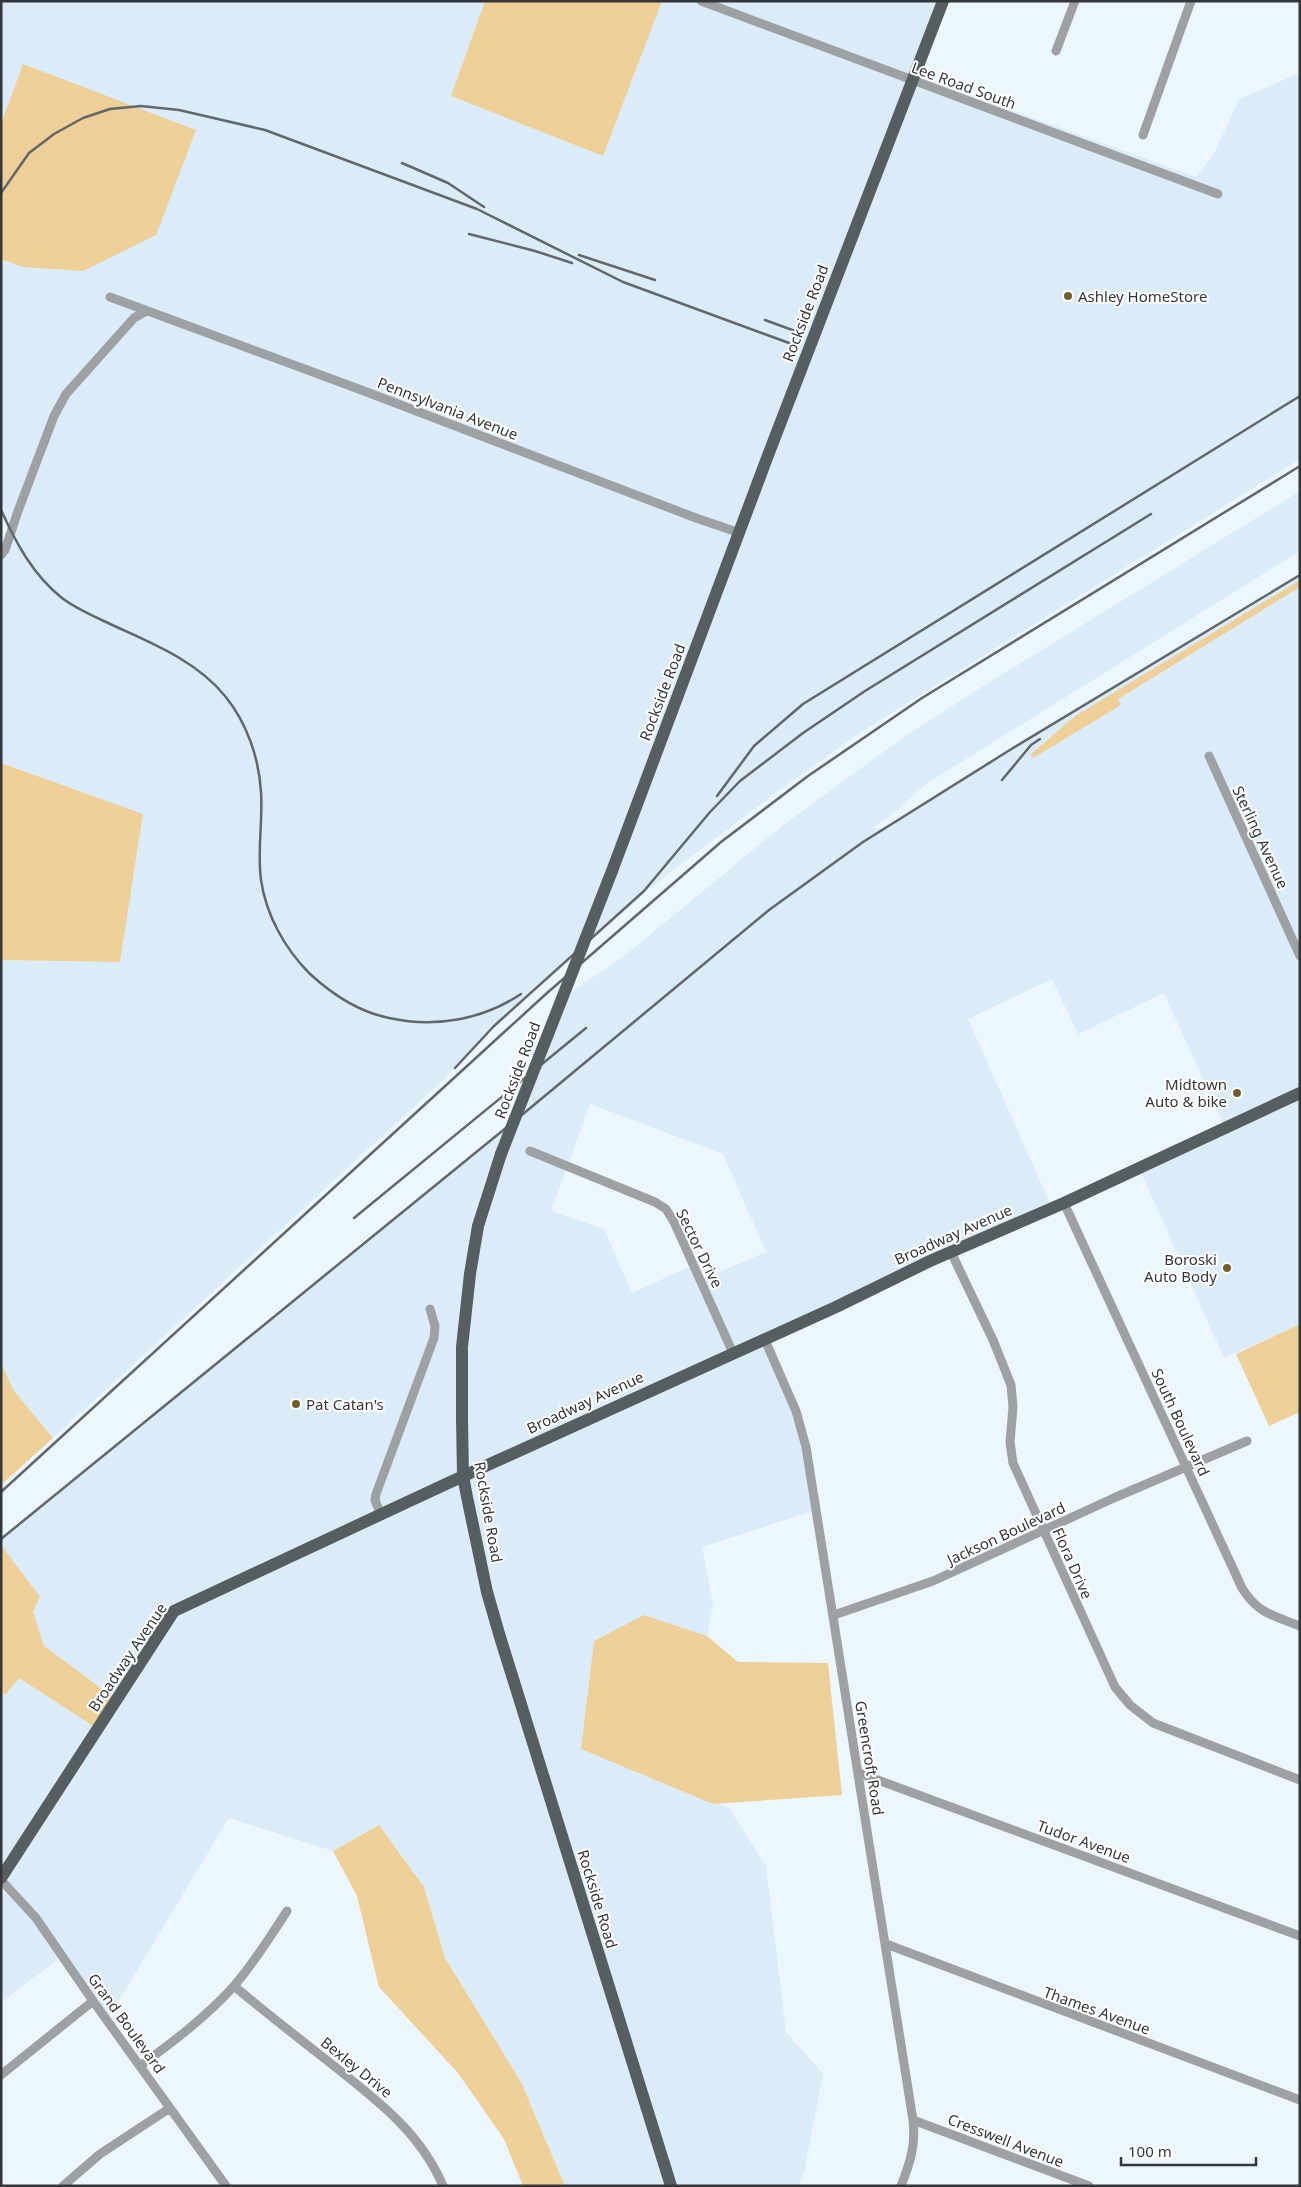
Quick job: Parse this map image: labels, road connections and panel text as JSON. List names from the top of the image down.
{
  "streets": {
    "main road": ["Rockside Road", "Broadway Avenue"],
    "street": [
      "Lee Road South",
      "Pennsylvania Avenue",
      "Sterling Avenue",
      "Sector Drive",
      "South Boulevard",
      "Jackson Boulevard",
      "Flora Drive",
      "Greencroft Road",
      "Tudor Avenue",
      "Thames Avenue",
      "Grand Boulevard",
      "Bexley Drive",
      "Cresswell Avenue"
    ]
  },
  "crossings": [
    ["Lee Road South", "Rockside Road"],
    ["Rockside Road", "Pennsylvania Avenue"],
    ["Rockside Road", "Broadway Avenue"],
    ["Broadway Avenue", "Sector Drive"],
    ["Broadway Avenue", "South Boulevard"],
    ["Broadway Avenue", "Flora Drive"],
    ["Broadway Avenue", "Greencroft Road"],
    ["Broadway Avenue", "Grand Boulevard"],
    ["South Boulevard", "Jackson Boulevard"],
    ["Jackson Boulevard", "Flora Drive"],
    ["Jackson Boulevard", "Greencroft Road"],
    ["Greencroft Road", "Tudor Avenue"],
    ["Greencroft Road", "Thames Avenue"],
    ["Greencroft Road", "Cresswell Avenue"]
  ],
  "places": [
    "Ashley HomeStore",
    "Midtown Auto & bike",
    "Boroski Auto Body",
    "Pat Catan's"
  ],
  "scale_bar": "100 m"
}
